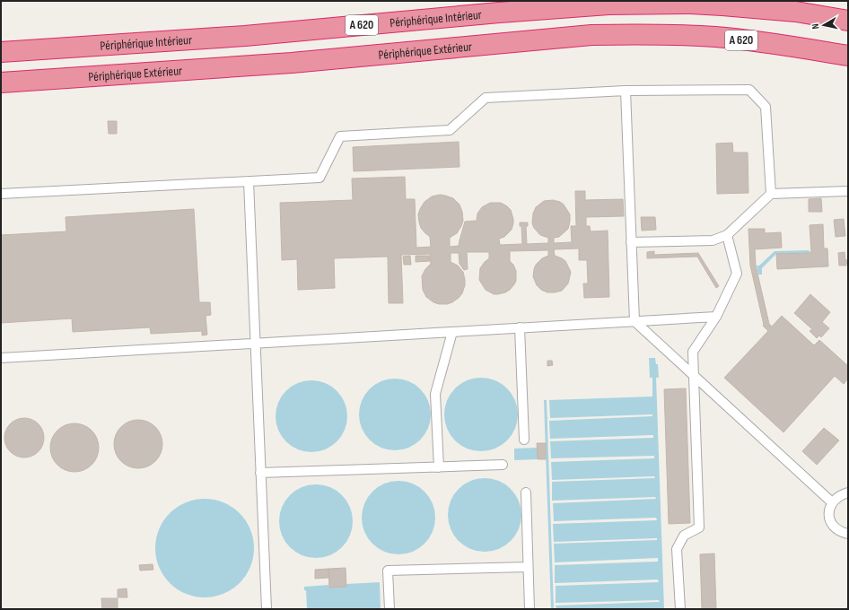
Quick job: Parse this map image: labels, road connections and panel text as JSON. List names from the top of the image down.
{
  "streets": {
    "highway": ["Périphérique Intérieur", "A 620", "Périphérique Extérieur"]
  },
  "north": "left"
}
